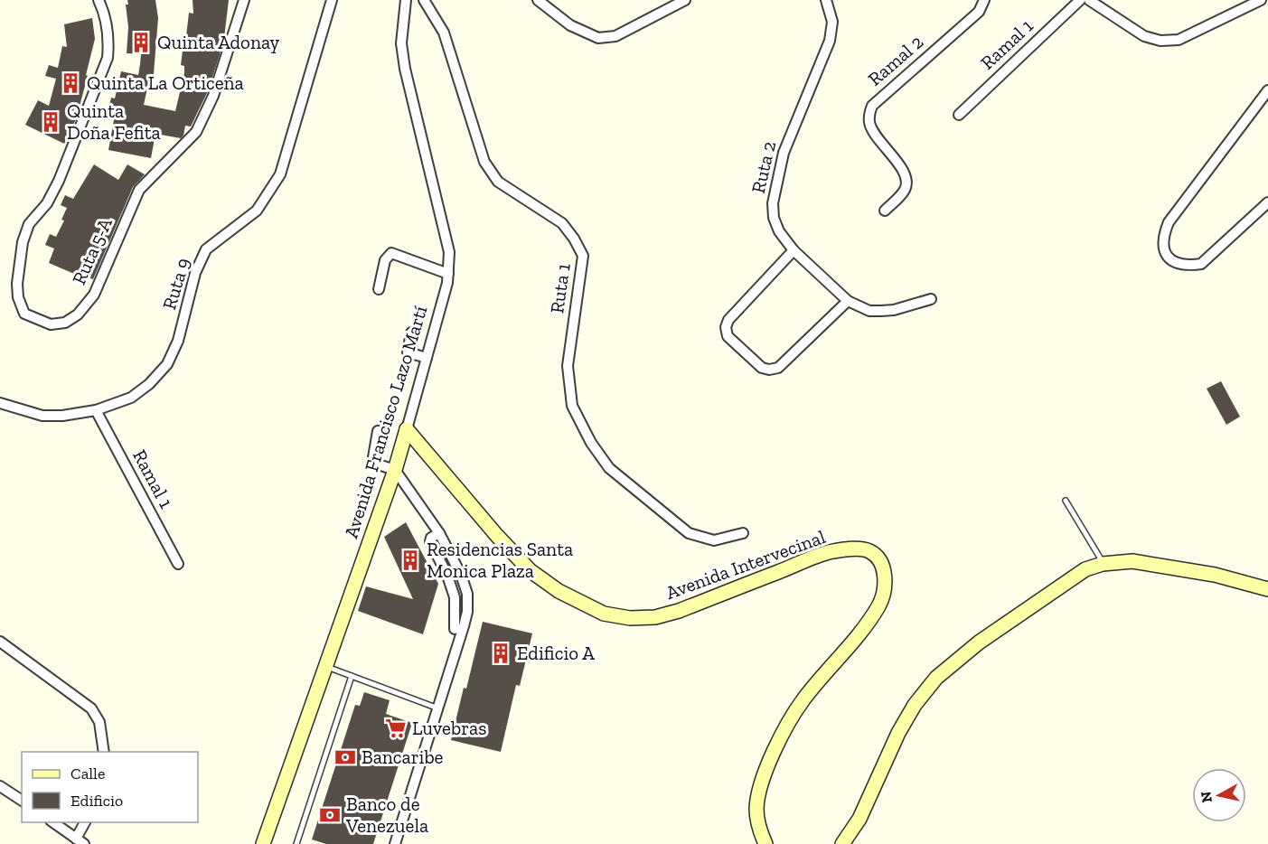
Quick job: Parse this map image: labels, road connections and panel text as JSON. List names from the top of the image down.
{
  "streets": {
    "main road": ["Avenida Francisco Lazo Martí", "Avenida Intervecinal"],
    "street": [
      "Ramal 1",
      "Ramal 2",
      "Ruta 2",
      "Ruta 5-A",
      "Ruta 9",
      "Ruta 1"
    ]
  },
  "crossings": [
    ["Ramal 1", "Ruta 9"],
    ["Avenida Francisco Lazo Martí", "Avenida Intervecinal"]
  ],
  "places": {
    "building": [
      "Quinta Adonay",
      "Quinta La Orticeña",
      "Quinta Doña Fefita",
      "Residencias Santa Monica Plaza",
      "Edificio A"
    ],
    "supermarket": ["Luvebras"],
    "bank": ["Bancaribe", "Banco de Venezuela"]
  },
  "legend": ["Calle", "Edificio"],
  "north": "left"
}
